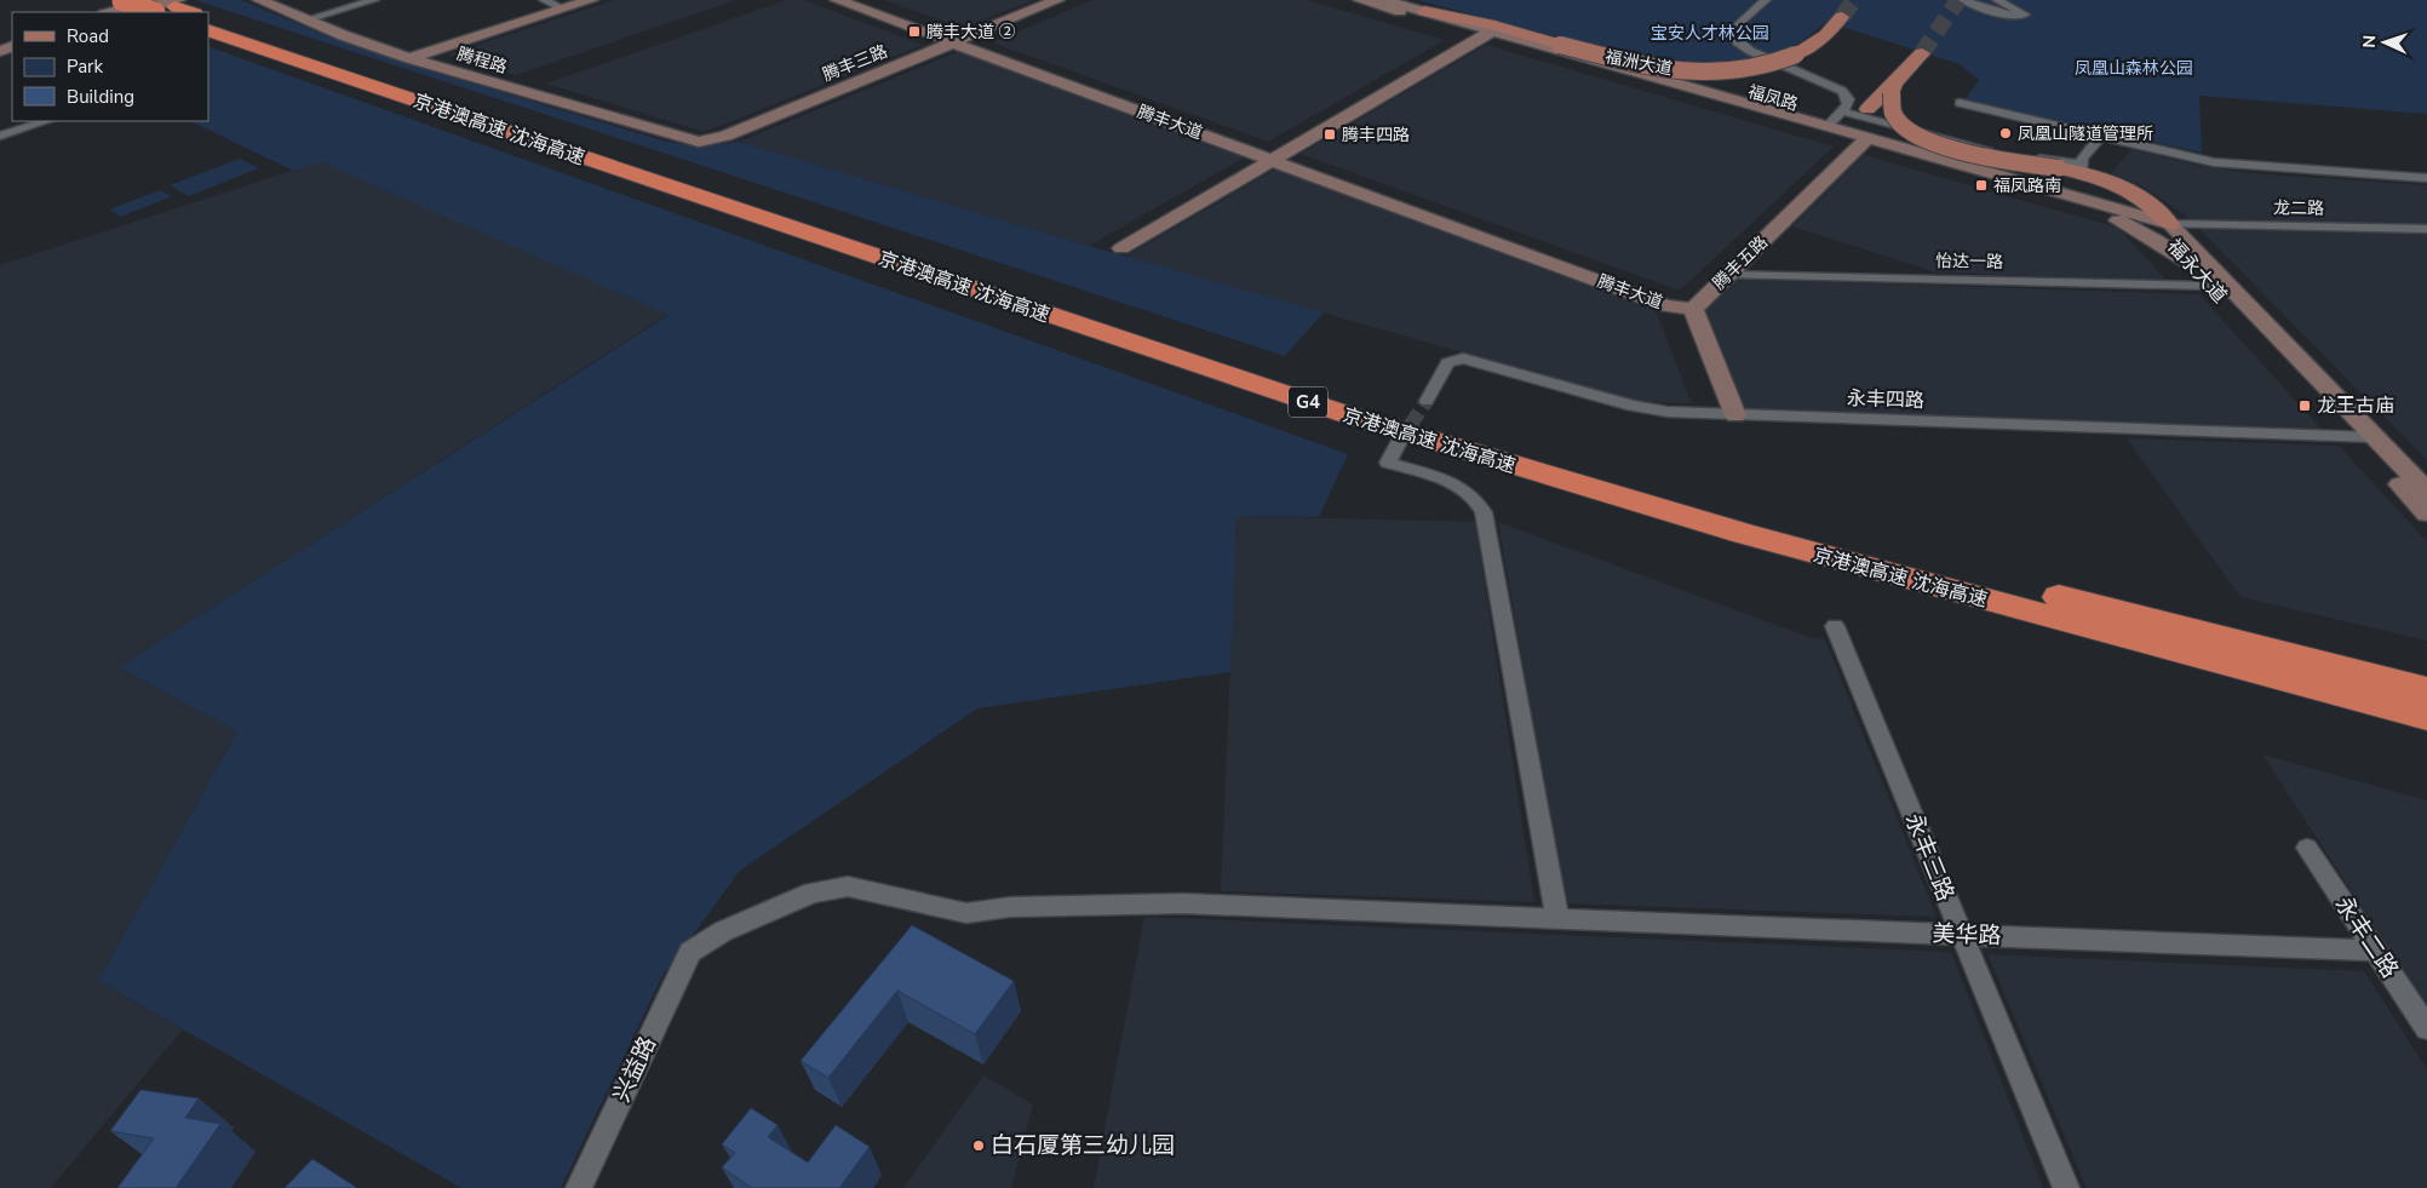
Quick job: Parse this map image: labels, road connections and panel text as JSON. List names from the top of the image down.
{
  "streets": {
    "highway": ["京港澳高速 沈海高速", "G4"],
    "main road": ["福洲大道"],
    "street": [
      "腾程路",
      "腾丰三路",
      "福凤路",
      "腾丰大道",
      "龙二路",
      "怡达一路",
      "腾丰五路",
      "福永大道",
      "永丰四路",
      "永丰三路",
      "美华路",
      "永丰二路",
      "兴益路"
    ]
  },
  "crossings": [
    ["腾程路", "腾丰三路"],
    ["腾丰三路", "腾丰大道"],
    ["福洲大道", "福凤路"],
    ["福凤路", "龙二路"],
    ["福凤路", "腾丰五路"],
    ["福凤路", "福永大道"],
    ["腾丰大道", "腾丰五路"],
    ["龙二路", "福永大道"],
    ["怡达一路", "腾丰五路"],
    ["怡达一路", "福永大道"],
    ["福永大道", "永丰四路"],
    ["永丰三路", "美华路"],
    ["美华路", "永丰二路"],
    ["美华路", "兴益路"]
  ],
  "parks": ["宝安人才林公园", "凤凰山森林公园"],
  "places": {
    "transit": [
      "腾丰大道 ②",
      "腾丰四路",
      "福凤路南",
      "龙王古庙"
    ],
    "other": ["凤凰山隧道管理所", "白石厦第三幼儿园"]
  },
  "legend": ["Road", "Park", "Building"],
  "north": "left"
}
